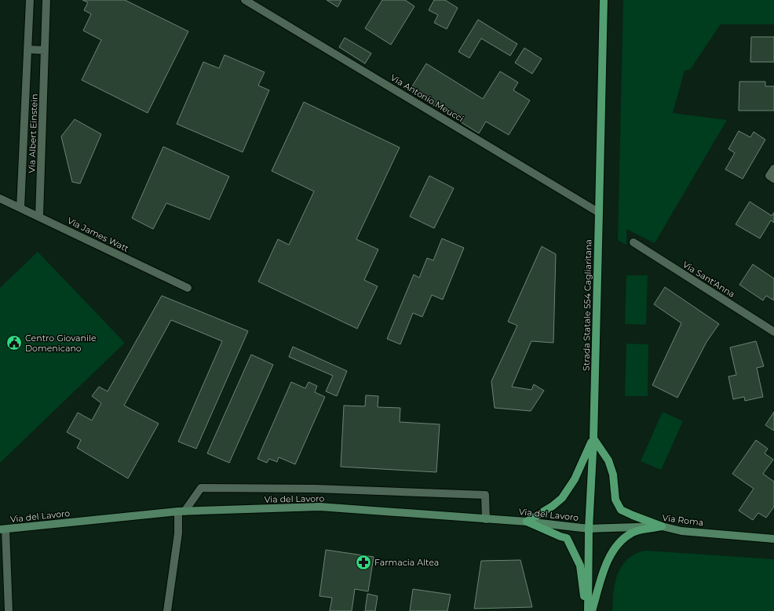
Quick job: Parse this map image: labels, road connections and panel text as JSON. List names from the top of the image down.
{
  "streets": {
    "main road": ["Strada Statale 554 Cagliaritana", "Via del Lavoro", "Via Roma"],
    "street": [
      "Via Antonio Meucci",
      "Via Albert Einstein",
      "Via James Watt",
      "Via Sant'Anna"
    ]
  },
  "crossings": [
    ["Via Antonio Meucci", "Strada Statale 554 Cagliaritana"],
    ["Via Albert Einstein", "Via James Watt"],
    ["Strada Statale 554 Cagliaritana", "Via del Lavoro"],
    ["Strada Statale 554 Cagliaritana", "Via Roma"],
    ["Via del Lavoro", "Via Roma"]
  ],
  "places": {
    "public building": ["Centro Giovanile Domenicano"],
    "pharmacy": ["Farmacia Altea"]
  }
}
